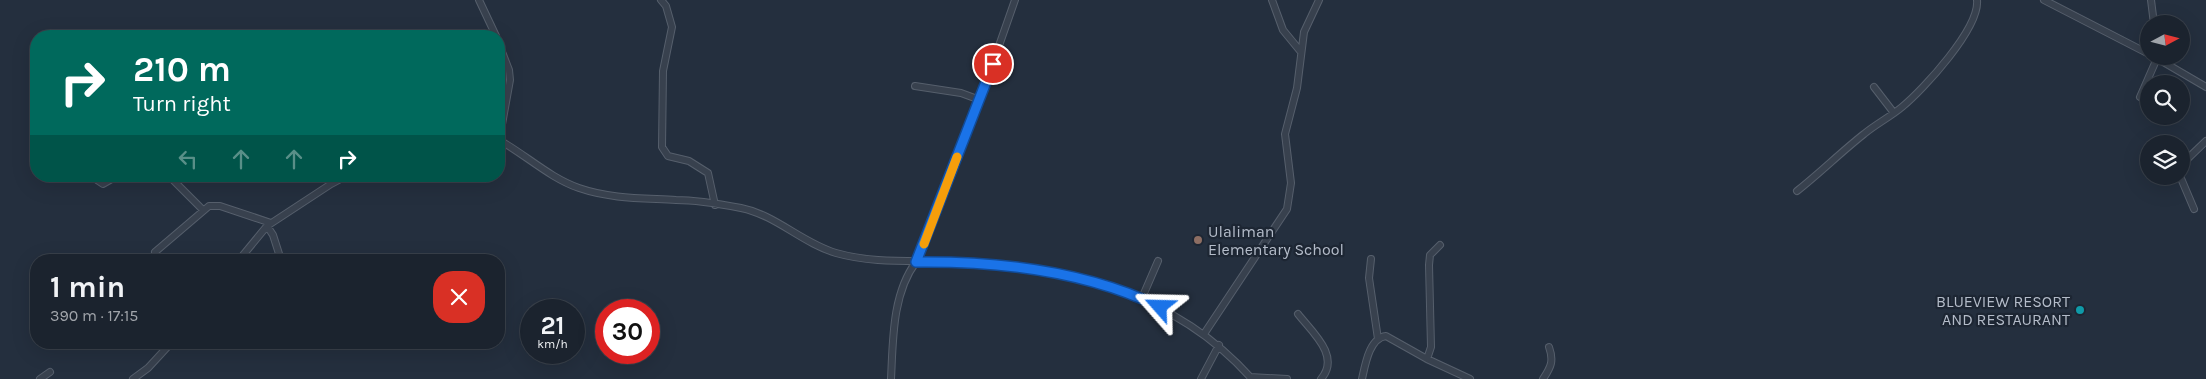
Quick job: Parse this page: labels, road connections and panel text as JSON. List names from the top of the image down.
{
  "places": ["Ulaliman Elementary School", "BLUEVIEW RESORT AND RESTAURANT"],
  "north": "right",
  "page": {
    "turn": ["210 m", "Turn right"],
    "heading": ["1 min", "390 m · 17:15"],
    "speed": "21 km/h",
    "limit": "30"
  }
}
